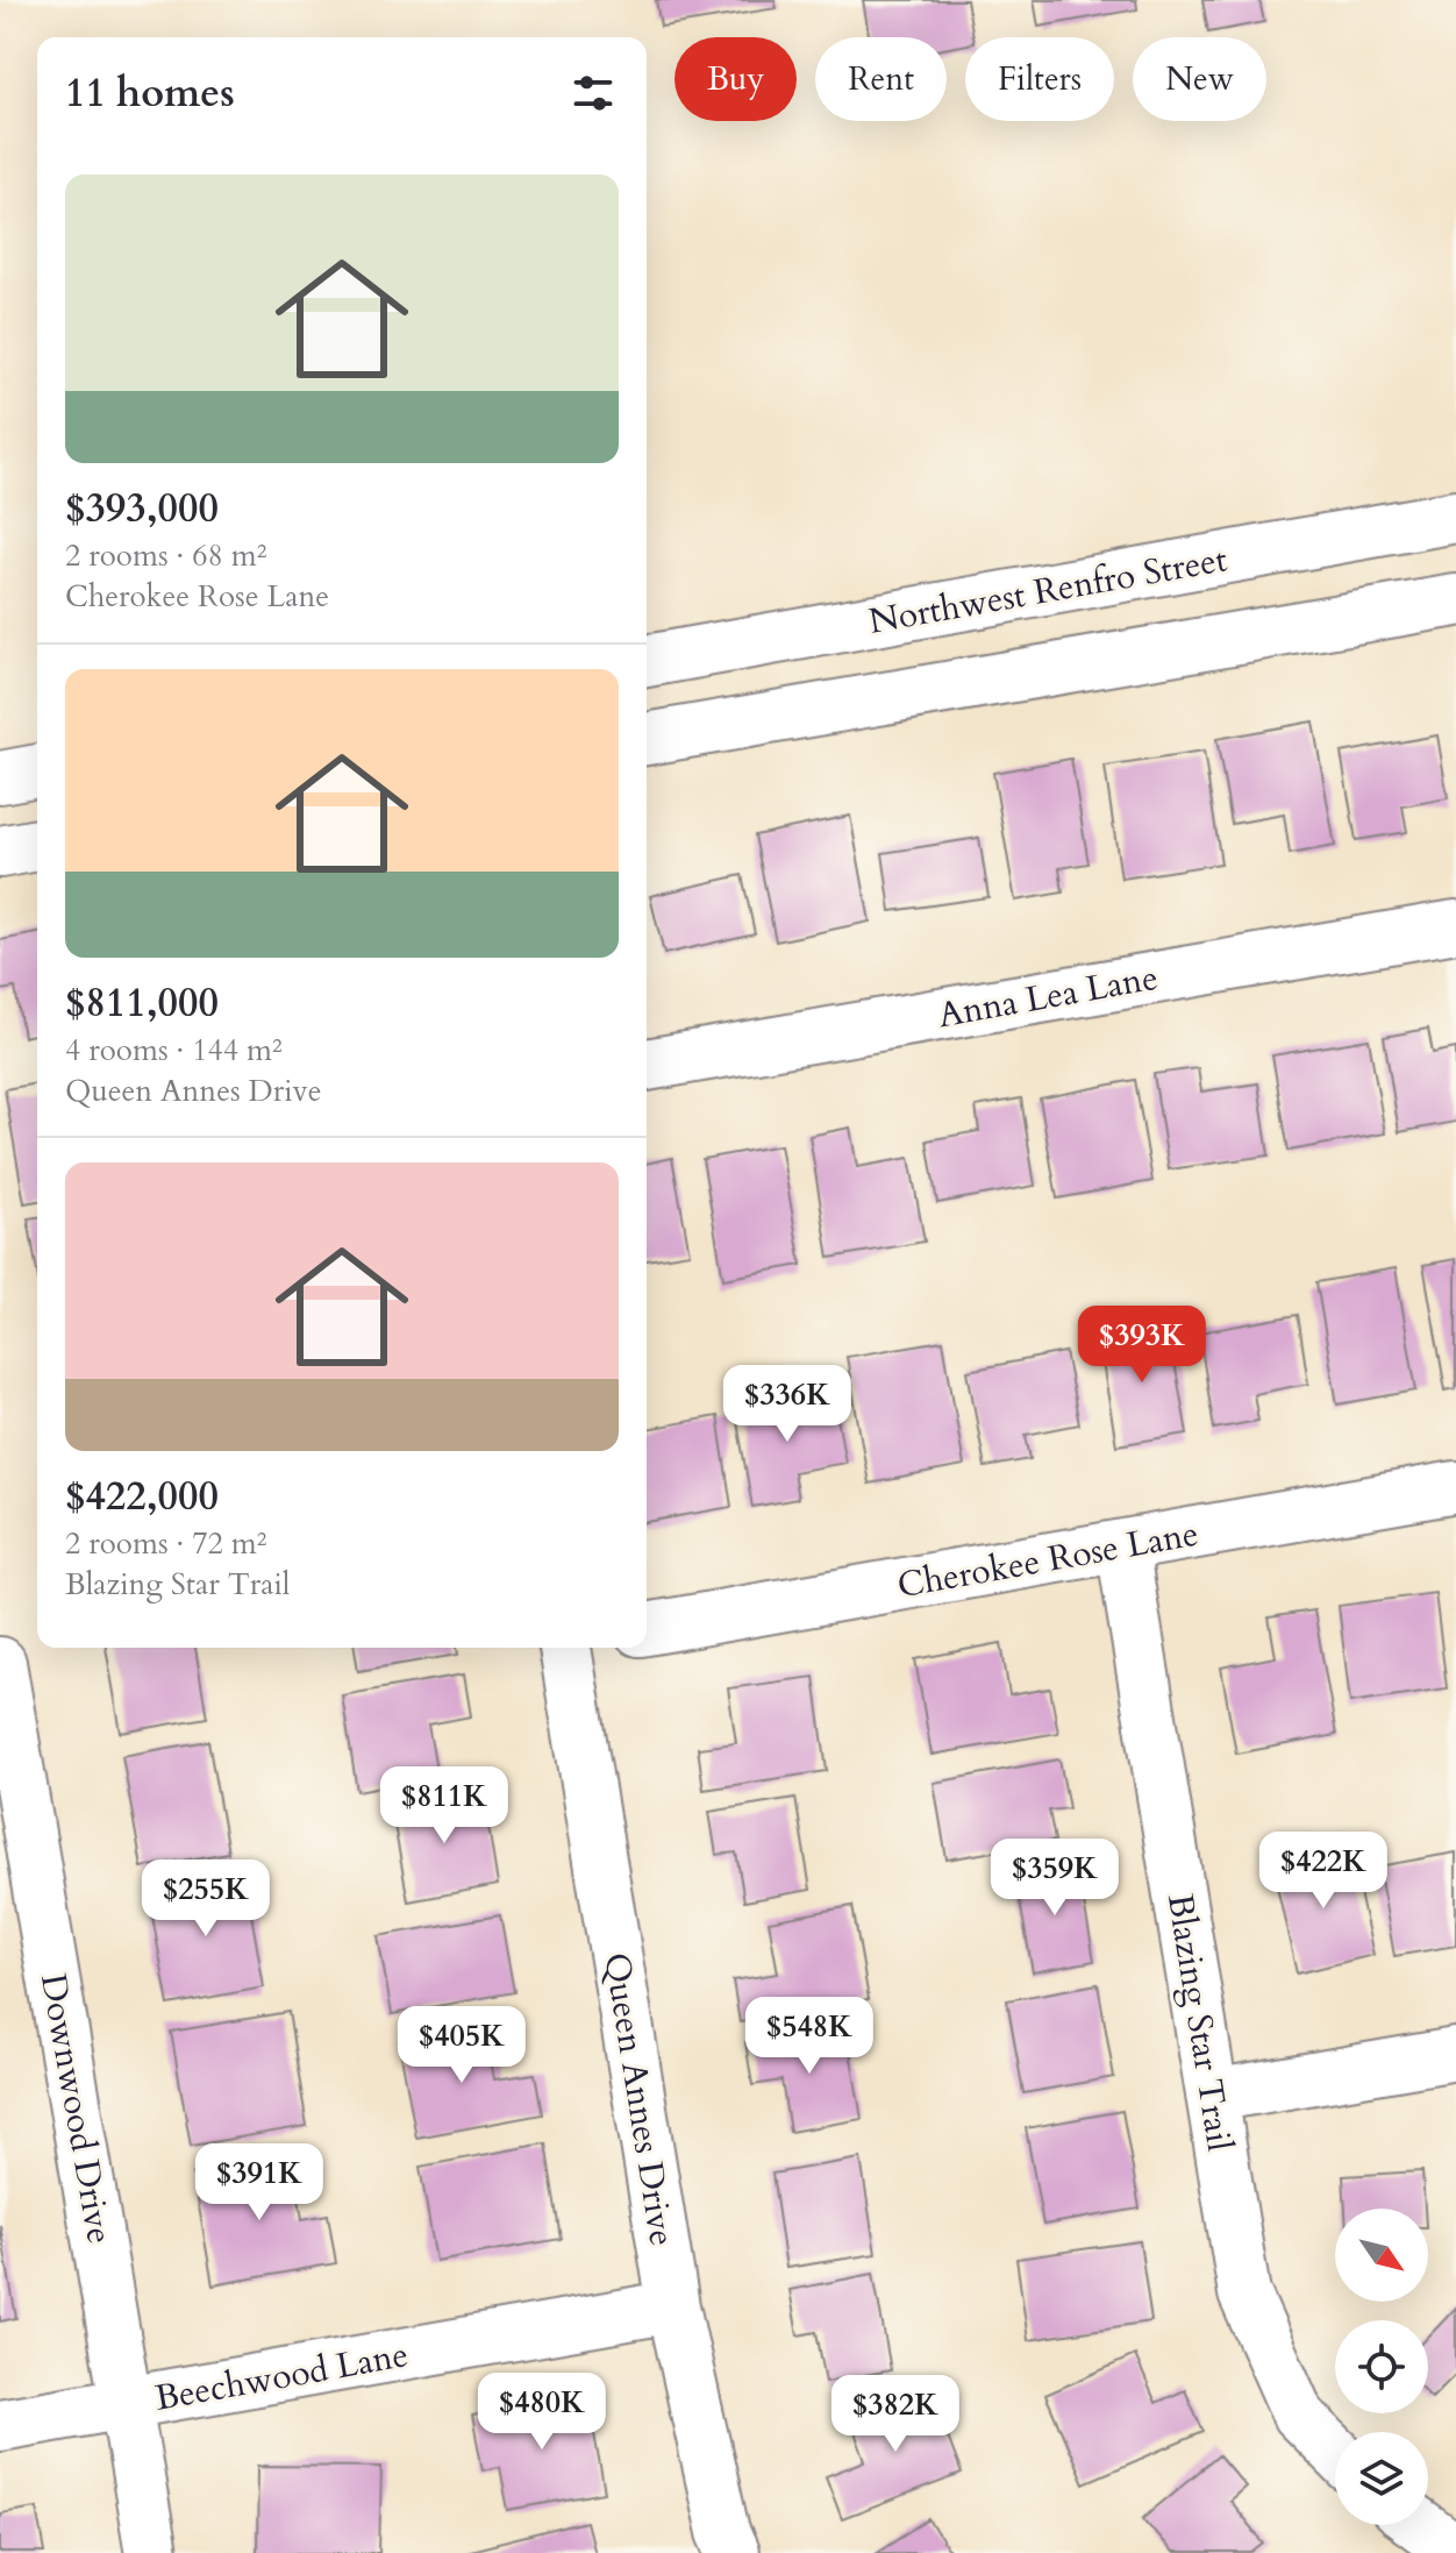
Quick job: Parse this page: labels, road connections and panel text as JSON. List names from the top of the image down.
{
  "streets": {
    "street": [
      "Northwest Renfro Street",
      "Anna Lea Lane",
      "Cherokee Rose Lane",
      "Blazing Star Trail",
      "Queen Annes Drive",
      "Downwood Drive",
      "Beechwood Lane"
    ]
  },
  "crossings": [
    ["Cherokee Rose Lane", "Blazing Star Trail"],
    ["Queen Annes Drive", "Beechwood Lane"],
    ["Downwood Drive", "Beechwood Lane"]
  ],
  "north": "bottom right",
  "page": {
    "chip": [
      "Buy",
      "Rent",
      "Filters",
      "New"
    ],
    "heading": "11 homes",
    "list": [
      {
        "name": "$393,000",
        "note": "2 rooms · 68 m² · Cherokee Rose Lane"
      },
      {
        "name": "$811,000",
        "note": "4 rooms · 144 m² · Queen Annes Drive"
      },
      {
        "name": "$422,000",
        "note": "2 rooms · 72 m² · Blazing Star Trail"
      }
    ],
    "price": [
      "$393K",
      "$336K",
      "$811K",
      "$422K",
      "$359K",
      "$255K",
      "$548K",
      "$405K",
      "$391K",
      "$480K",
      "$382K"
    ]
  }
}
